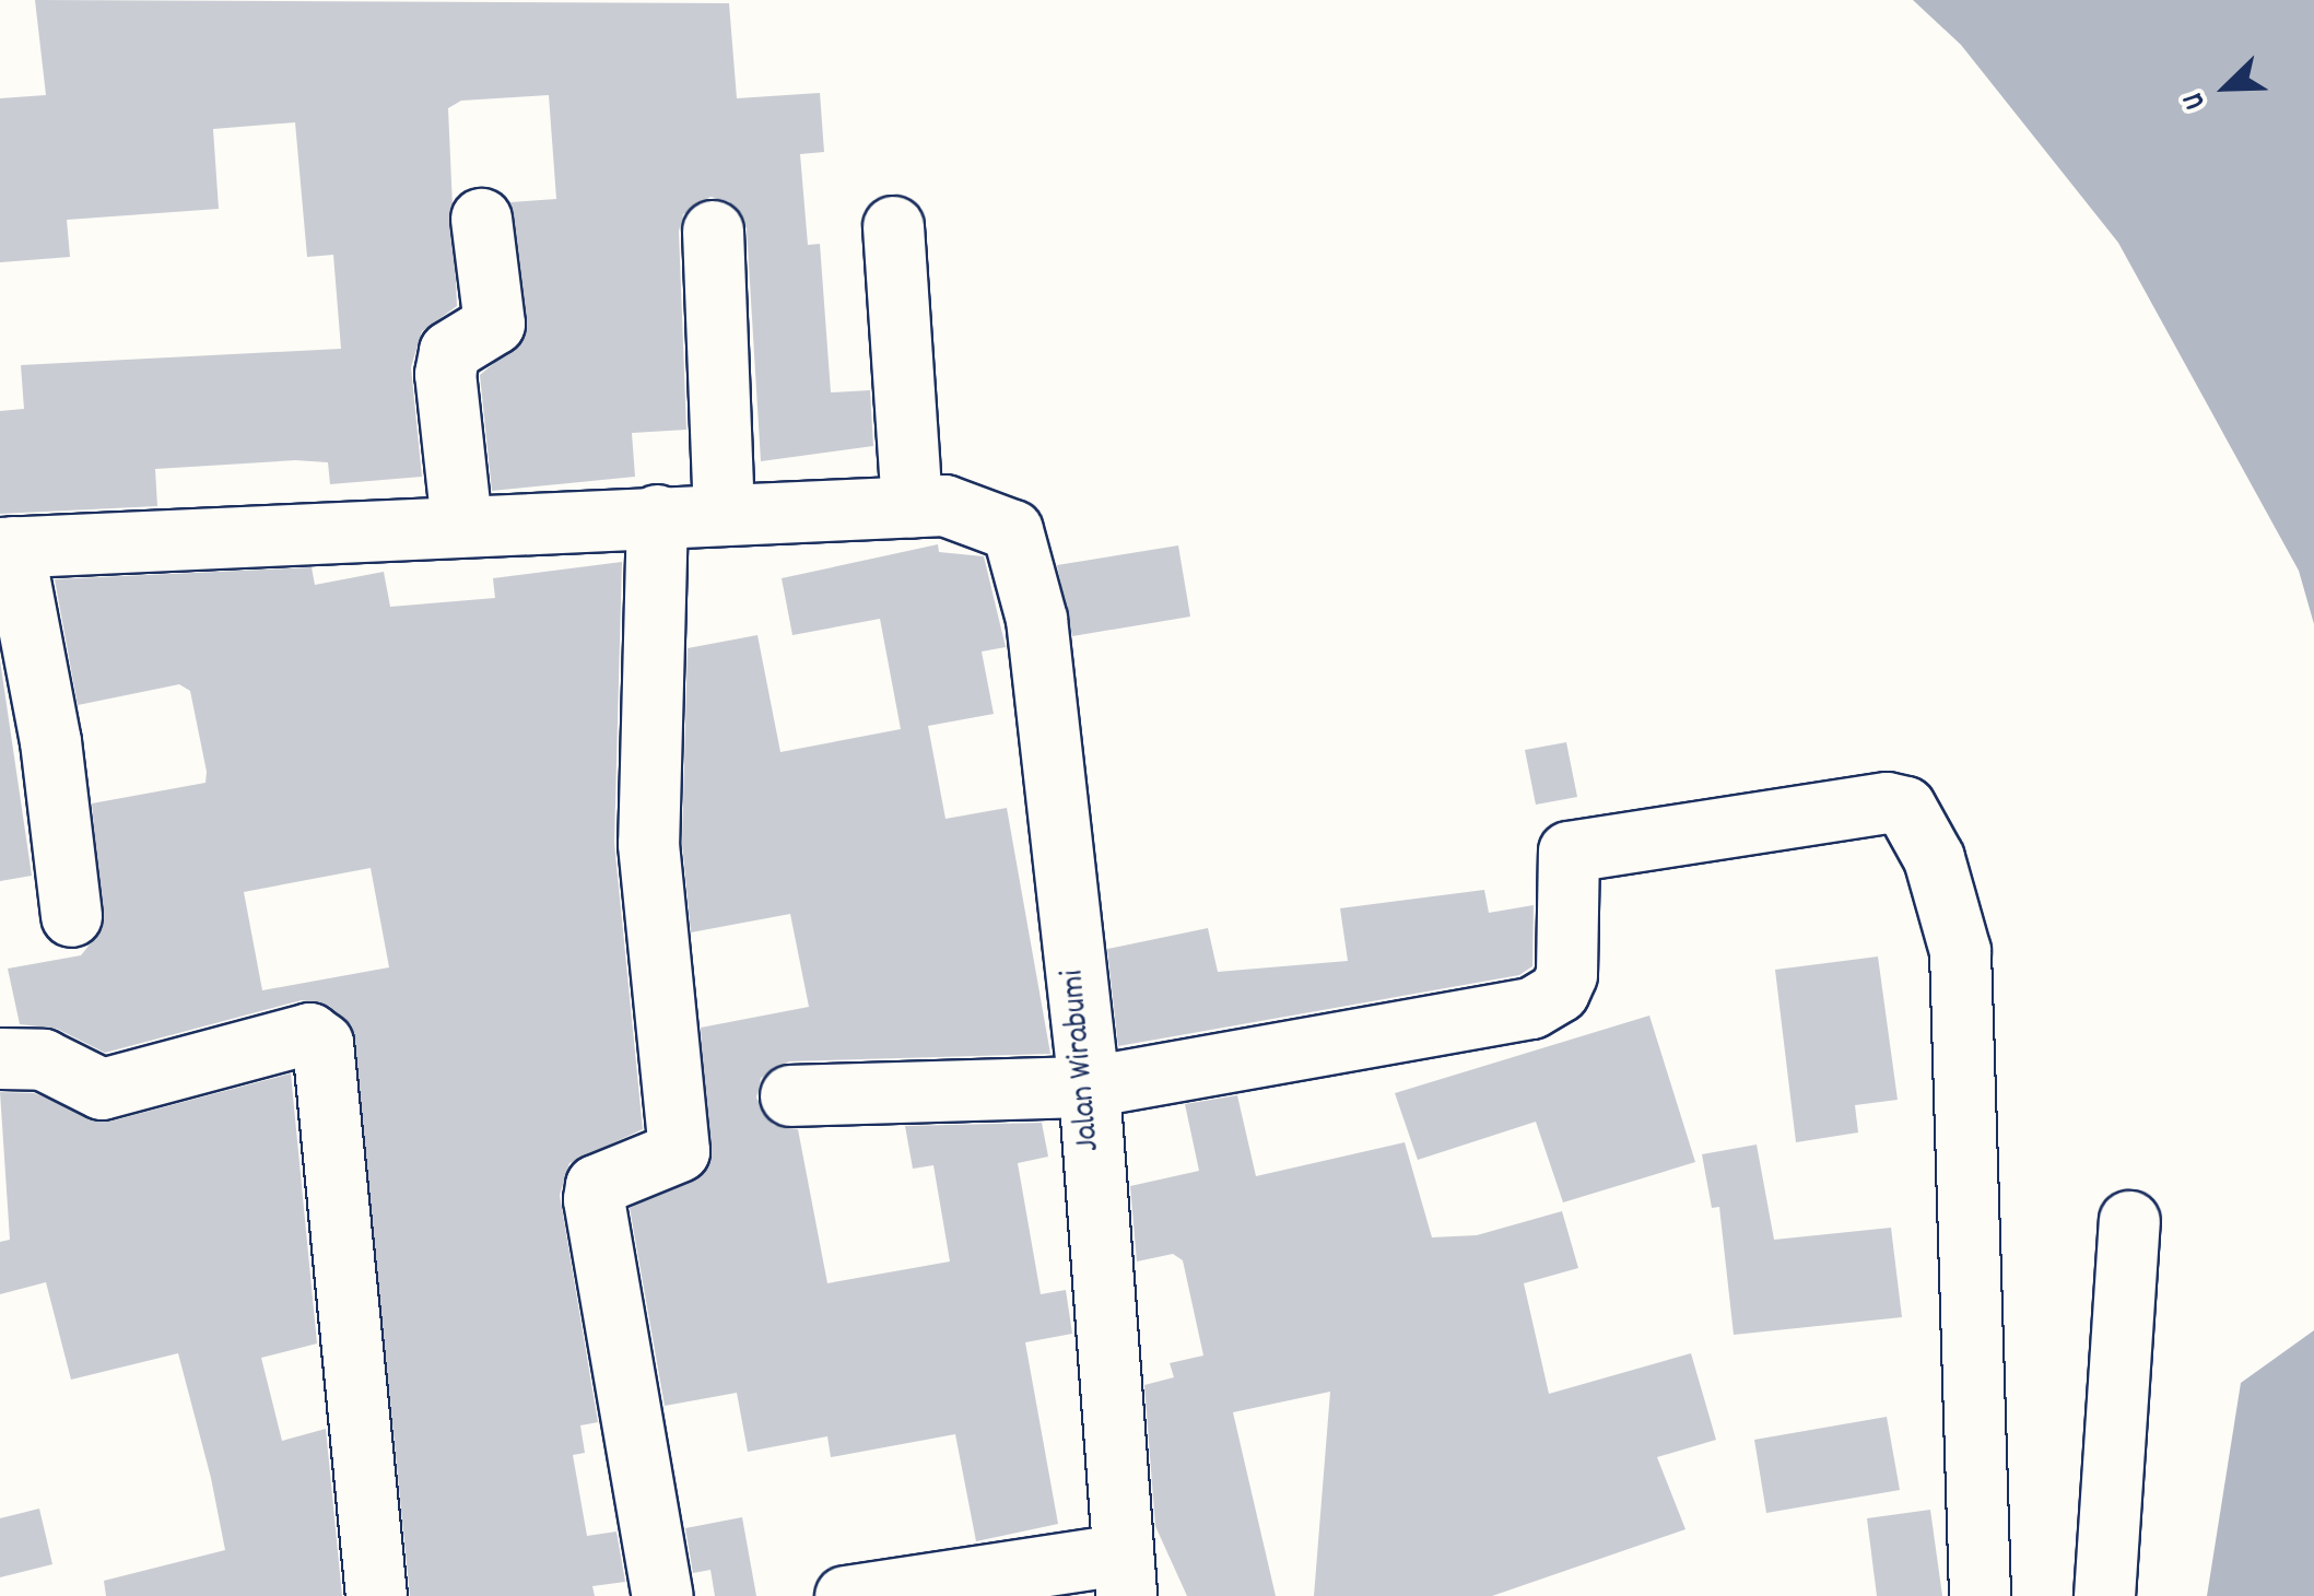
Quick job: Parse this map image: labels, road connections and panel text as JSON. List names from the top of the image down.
{
  "streets": {
    "street": ["Jalan Wirabumi"]
  },
  "north": "bottom left"
}
